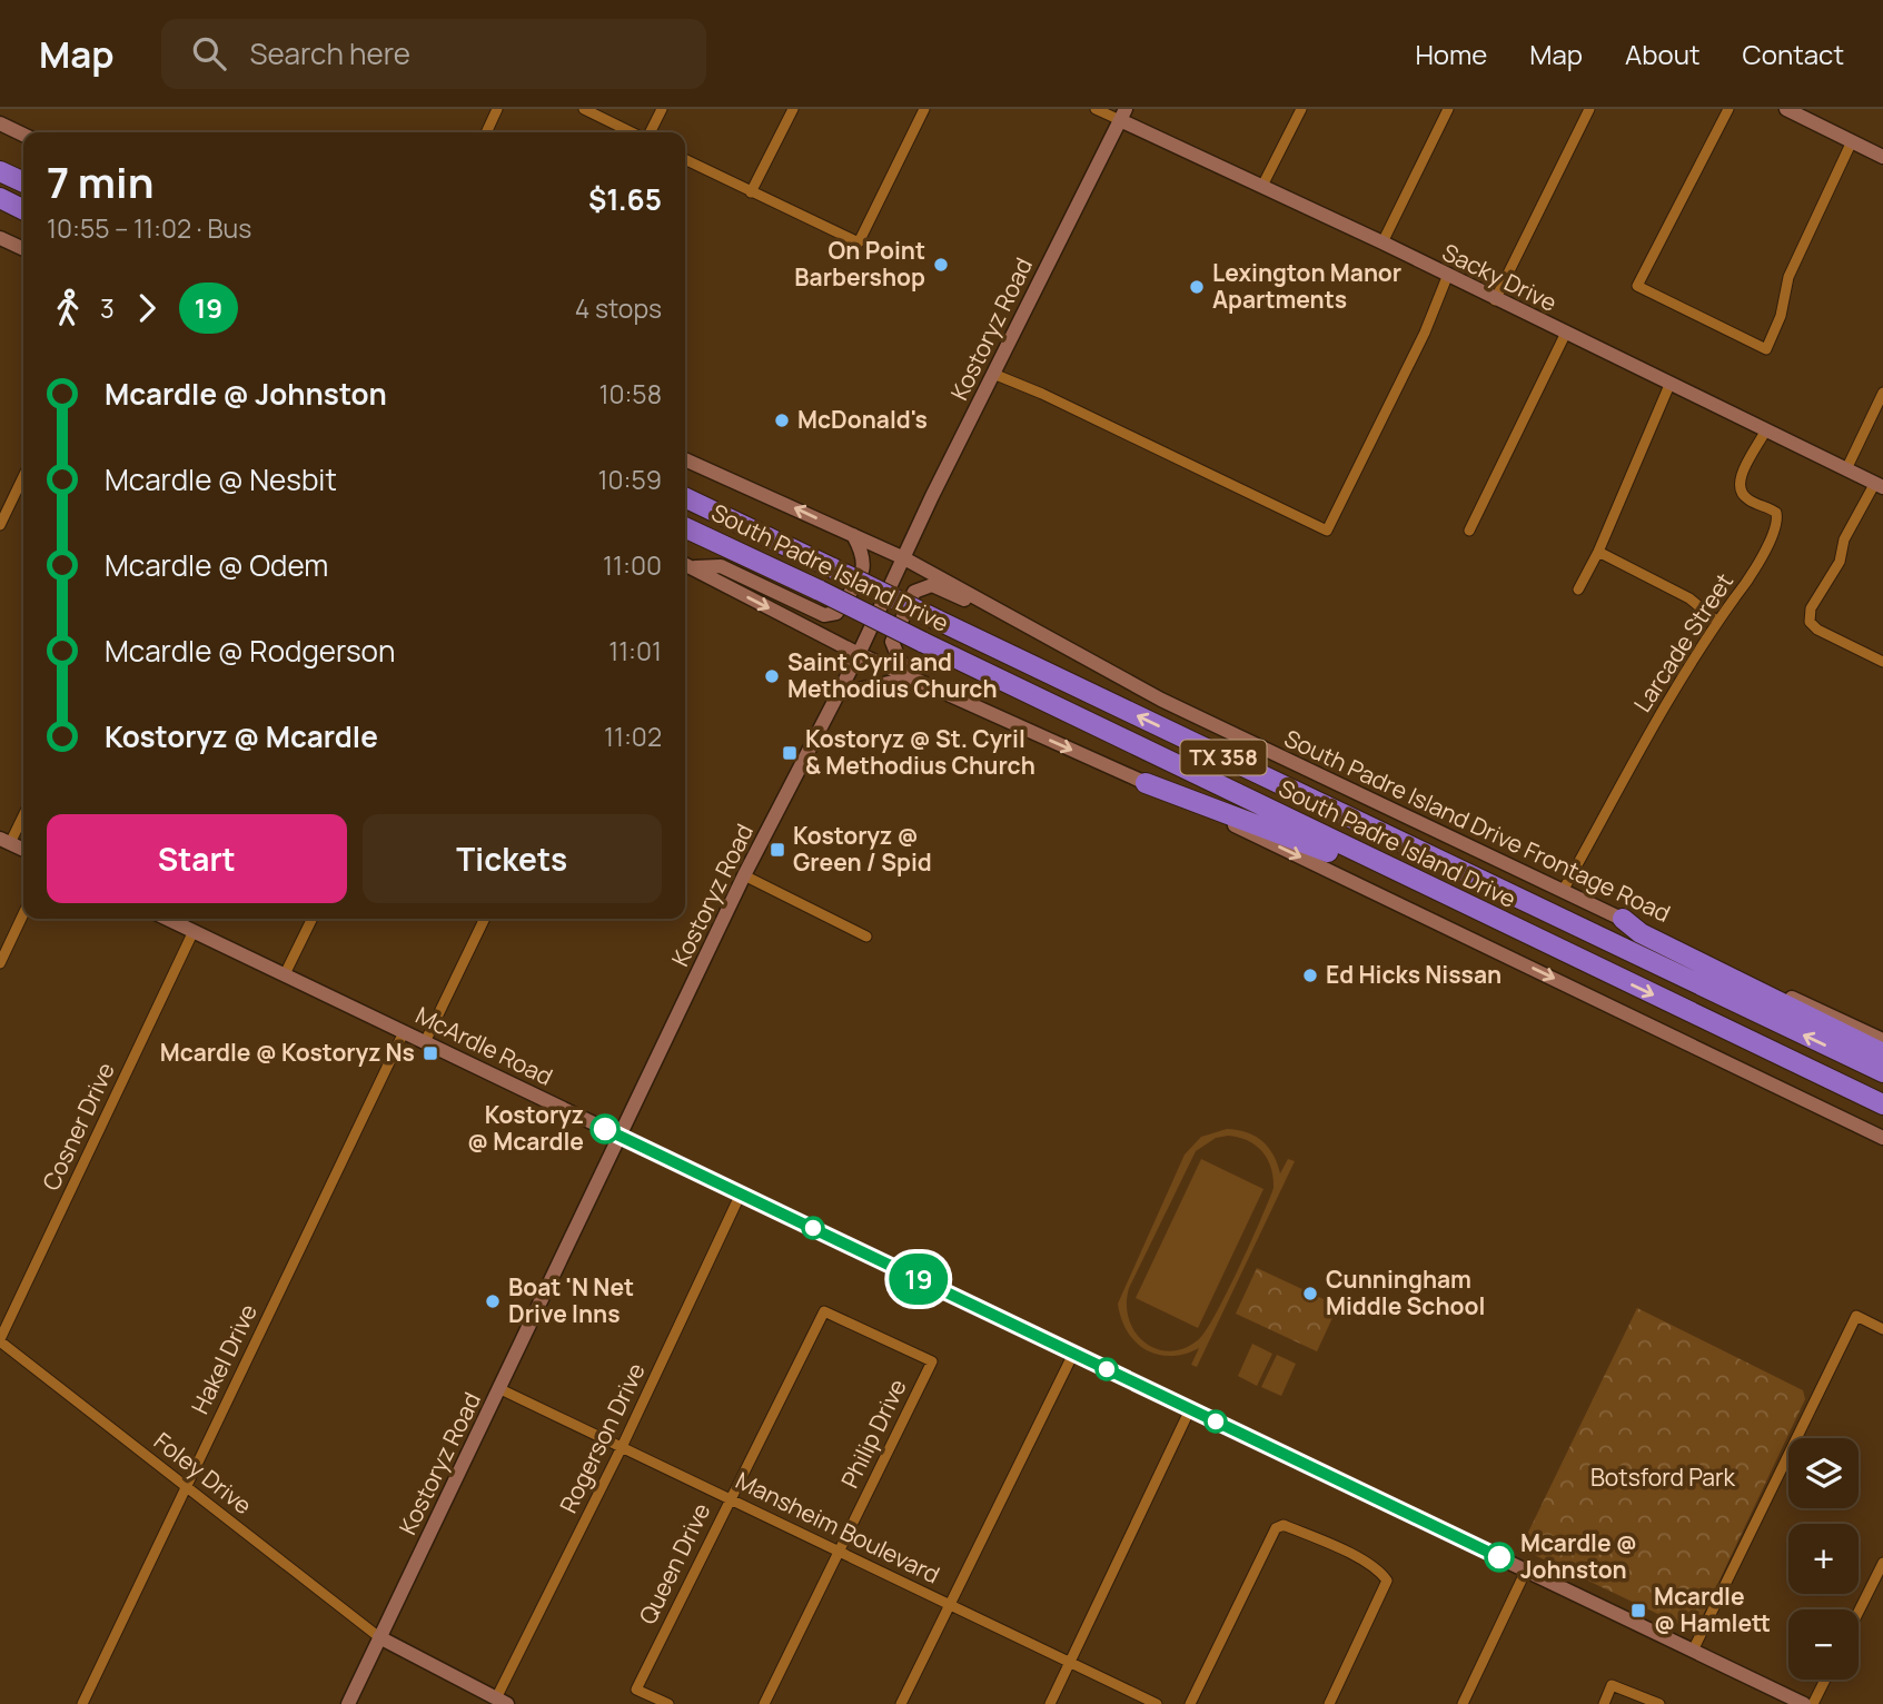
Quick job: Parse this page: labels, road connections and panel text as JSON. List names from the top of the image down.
{
  "streets": {
    "highway": ["South Padre Island Drive", "TX 358"],
    "main road": [
      "Sacky Drive",
      "Kostoryz Road",
      "South Padre Island Drive Frontage Road",
      "McArdle Road"
    ],
    "street": [
      "Larcade Street",
      "Cosner Drive",
      "Hakel Drive",
      "Philip Drive",
      "Rogerson Drive",
      "Foley Drive",
      "Mansheim Boulevard",
      "Queen Drive"
    ]
  },
  "crossings": [
    ["Sacky Drive", "Kostoryz Road"],
    ["Sacky Drive", "Larcade Street"],
    ["Kostoryz Road", "South Padre Island Drive Frontage Road"],
    ["Kostoryz Road", "McArdle Road"],
    ["Kostoryz Road", "Foley Drive"],
    ["Kostoryz Road", "Mansheim Boulevard"],
    ["Larcade Street", "South Padre Island Drive Frontage Road"],
    ["McArdle Road", "Cosner Drive"],
    ["McArdle Road", "Hakel Drive"],
    ["McArdle Road", "Rogerson Drive"],
    ["Cosner Drive", "Foley Drive"],
    ["Hakel Drive", "Foley Drive"],
    ["Philip Drive", "Mansheim Boulevard"],
    ["Philip Drive", "Queen Drive"],
    ["Rogerson Drive", "Mansheim Boulevard"],
    ["Mansheim Boulevard", "Queen Drive"]
  ],
  "parks": ["Botsford Park"],
  "places": {
    "other": [
      "On Point Barbershop",
      "Lexington Manor Apartments",
      "McDonald's",
      "Saint Cyril and Methodius Church",
      "Ed Hicks Nissan",
      "Kostoryz @ Mcardle",
      "Cunningham Middle School",
      "Boat 'N Net Drive Inns",
      "Mcardle @ Johnston"
    ],
    "transit": [
      "Kostoryz @ St. Cyril & Methodius Church",
      "Kostoryz @ Green / Spid",
      "Mcardle @ Kostoryz Ns",
      "Mcardle @ Hamlett"
    ]
  },
  "lines": ["bus line 19"],
  "page": {
    "header": "Map",
    "search": "Search here",
    "nav": [
      "Home",
      "Map",
      "About",
      "Contact"
    ],
    "on_map": "19",
    "heading": ["7 min", "10:55 – 11:02 · Bus", "$1.65"],
    "legs": ["3", "19", "4 stops"],
    "list": [
      {
        "name": "Mcardle @ Johnston",
        "value": "10:58"
      },
      {
        "name": "Mcardle @ Nesbit",
        "value": "10:59"
      },
      {
        "name": "Mcardle @ Odem",
        "value": "11:00"
      },
      {
        "name": "Mcardle @ Rodgerson",
        "value": "11:01"
      },
      {
        "name": "Kostoryz @ Mcardle",
        "value": "11:02"
      }
    ],
    "buttons": ["Start", "Tickets"],
    "map_buttons": ["+", "−"]
  }
}
